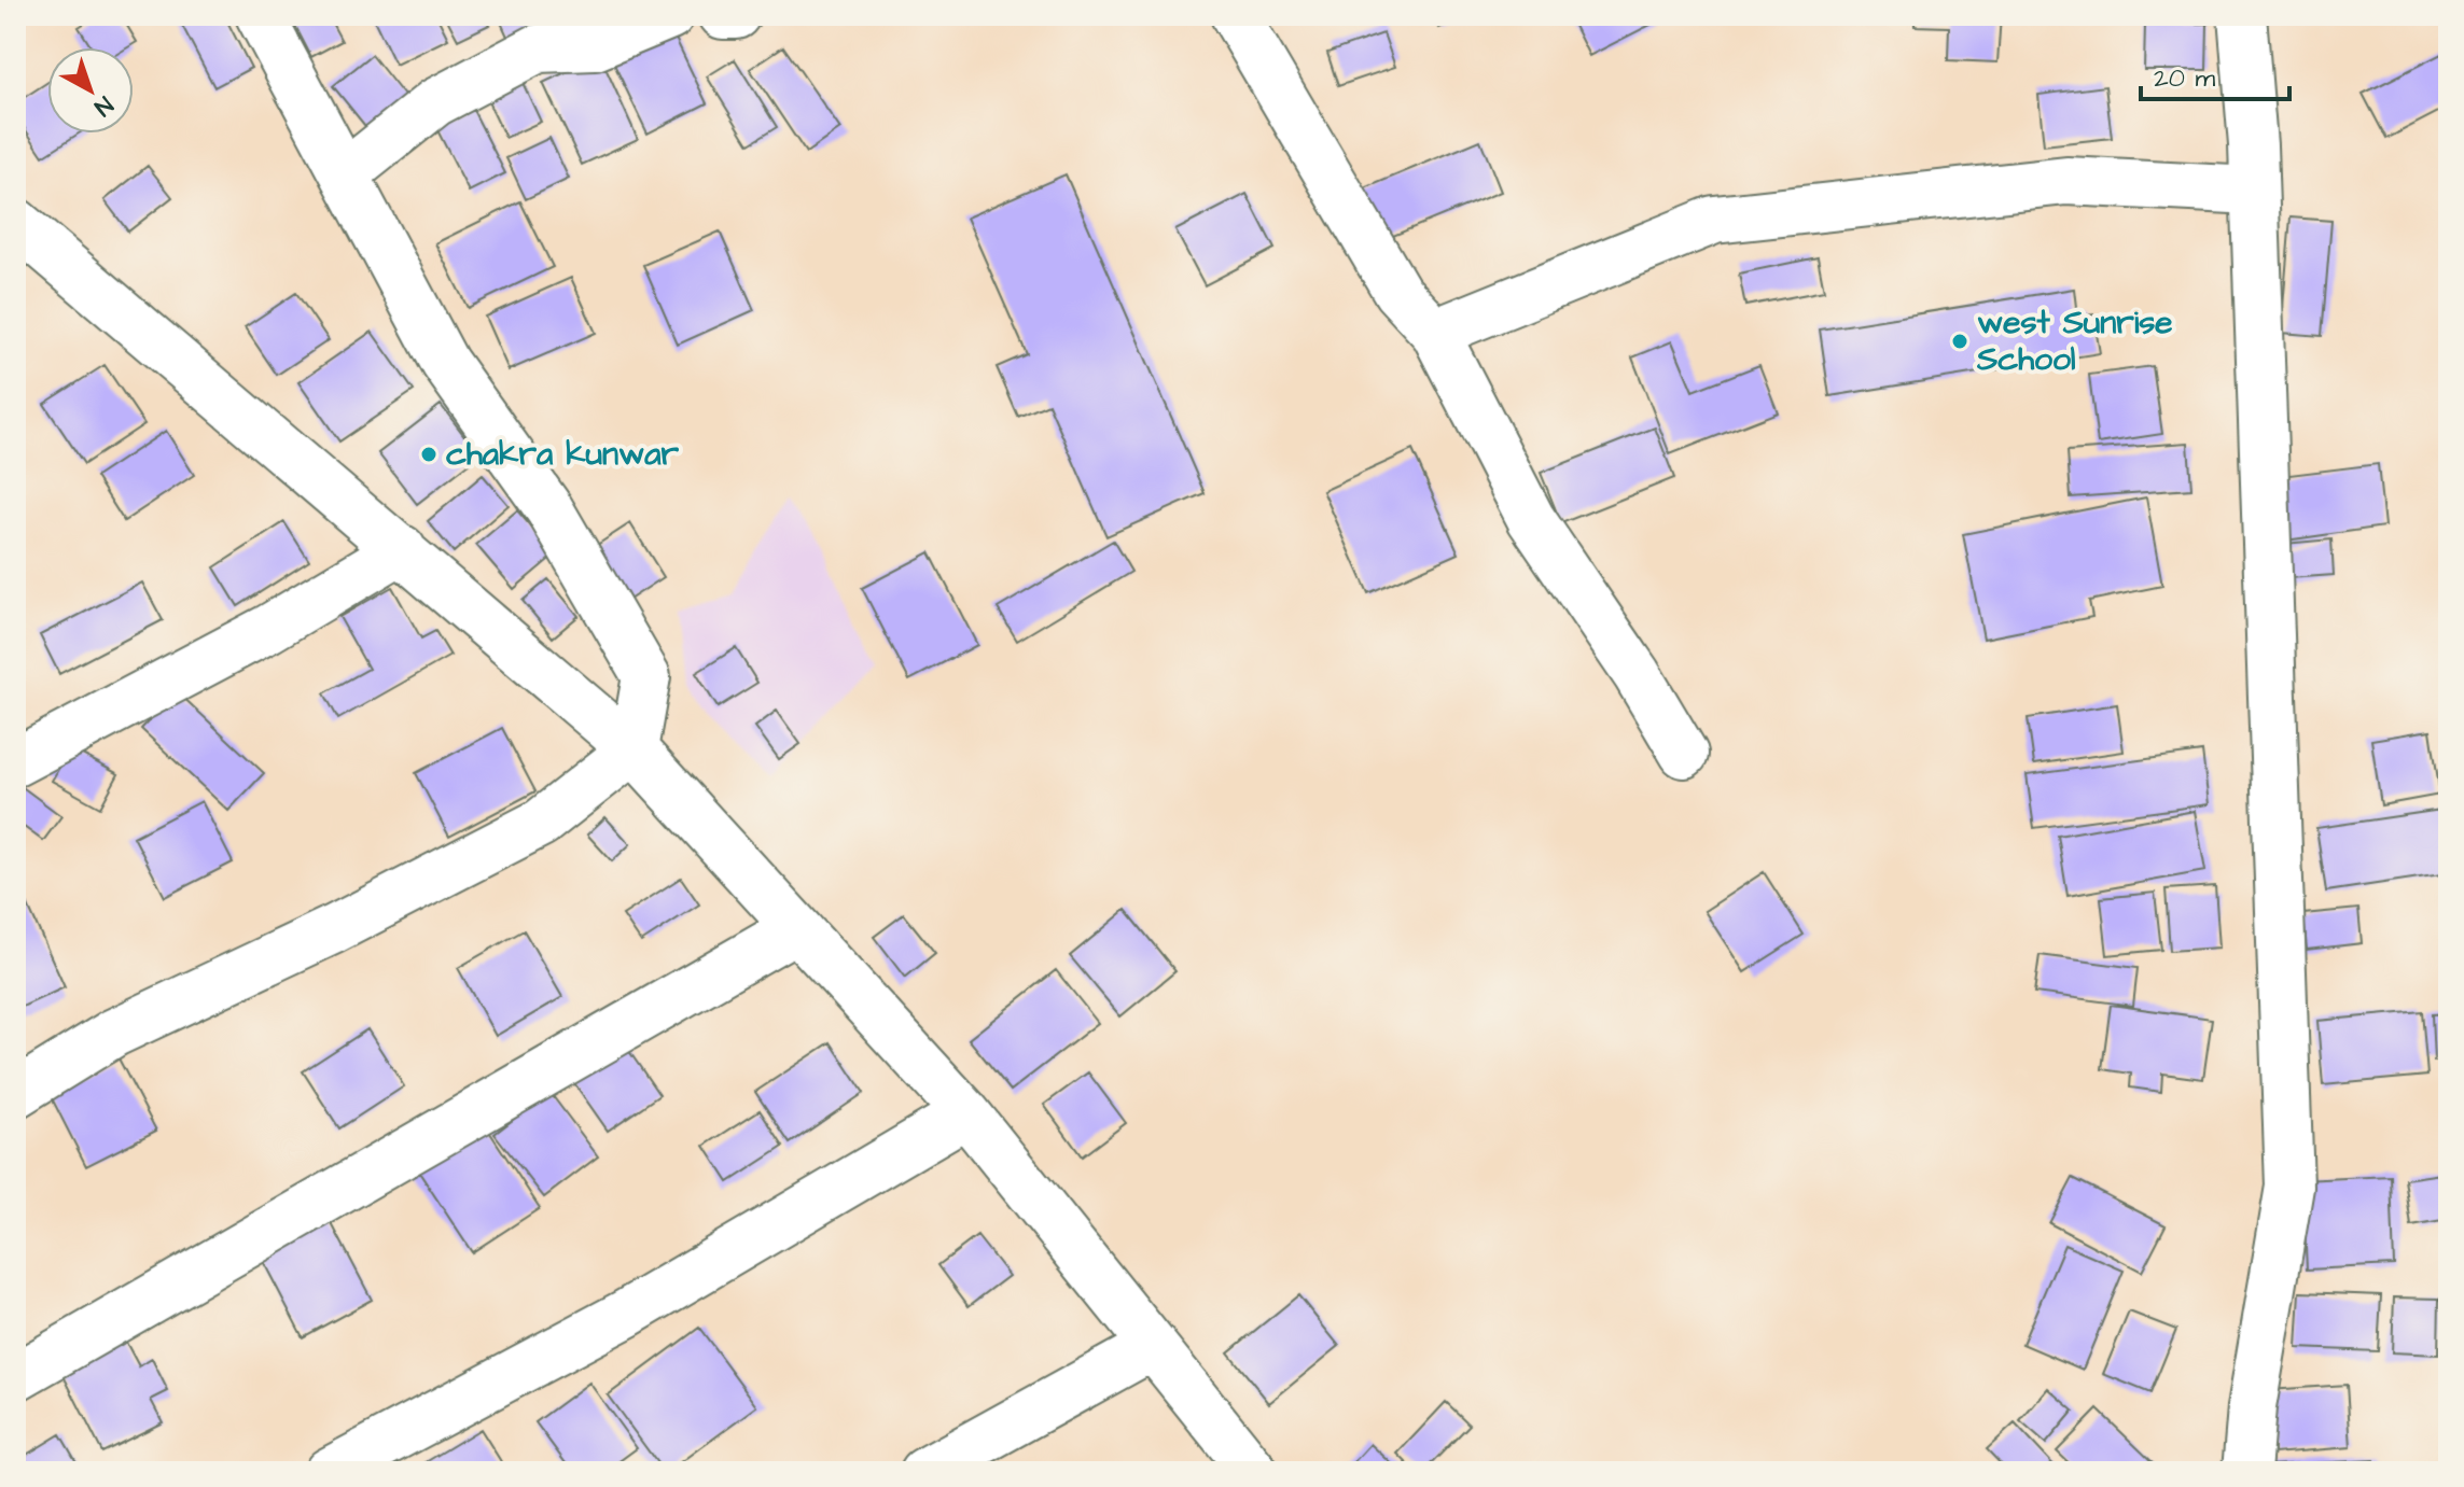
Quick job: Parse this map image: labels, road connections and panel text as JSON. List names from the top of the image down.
{
  "places": ["west Sunrise School", "chakra kunwar"],
  "scale_bar": "20 m",
  "north": "bottom right"
}
